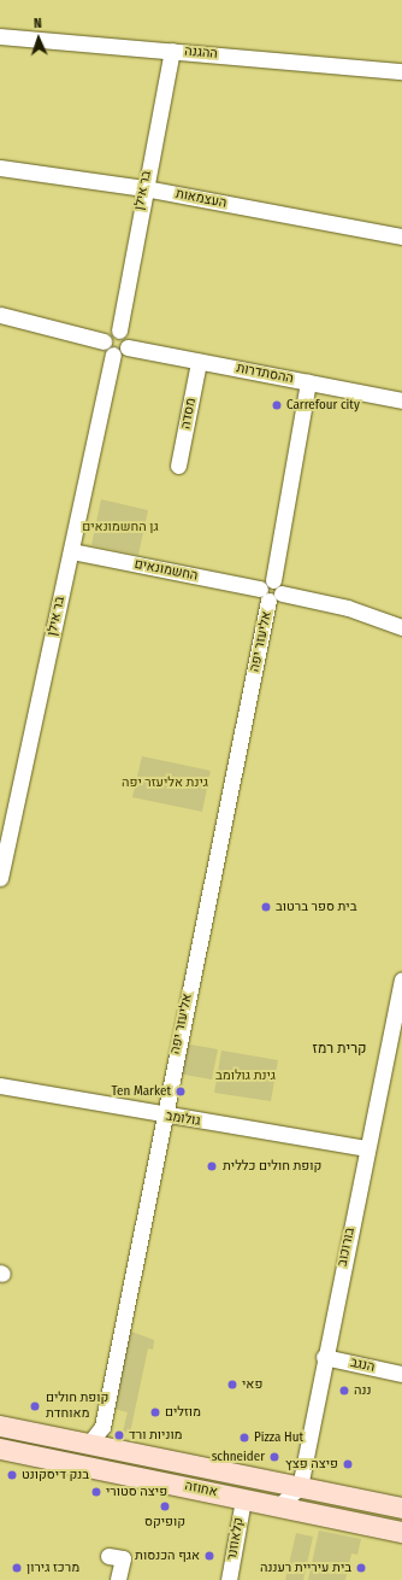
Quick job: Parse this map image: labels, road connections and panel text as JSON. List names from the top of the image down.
{
  "streets": {
    "main road": ["אחוזה"],
    "street": [
      "ההגנה",
      "בר אילן",
      "העצמאות",
      "ההסתדרות",
      "מסדה",
      "החשמונאים",
      "אליעזר יפה",
      "גולומב",
      "בורוכוב",
      "הנגב",
      "קלאוזנר"
    ]
  },
  "crossings": [
    ["ההגנה", "בר אילן"],
    ["בר אילן", "העצמאות"],
    ["בר אילן", "החשמונאים"],
    ["ההסתדרות", "מסדה"],
    ["ההסתדרות", "אליעזר יפה"],
    ["החשמונאים", "אליעזר יפה"],
    ["אליעזר יפה", "גולומב"],
    ["אליעזר יפה", "אחוזה"],
    ["גולומב", "בורוכוב"],
    ["בורוכוב", "הנגב"],
    ["בורוכוב", "אחוזה"],
    ["אחוזה", "קלאוזנר"]
  ],
  "districts": ["קרית רמז"],
  "parks": ["גן החשמונאים", "גינת אליעזר יפה", "גינת גולומב"],
  "places": [
    "Carrefour city",
    "בית ספר ברטוב",
    "Ten Market",
    "קופת חולים כללית",
    "פאי",
    "ננה",
    "קופת חולים מאוחדת",
    "מוזלים",
    "מוניות ורד",
    "Pizza Hut",
    "schneider",
    "פיצה פצץ",
    "בנק דיסקונט",
    "פיצה סטורי",
    "קופיקס",
    "אגף הכנסות",
    "מרכז גירון",
    "בית עיריית רעננה"
  ],
  "north": "top"
}
